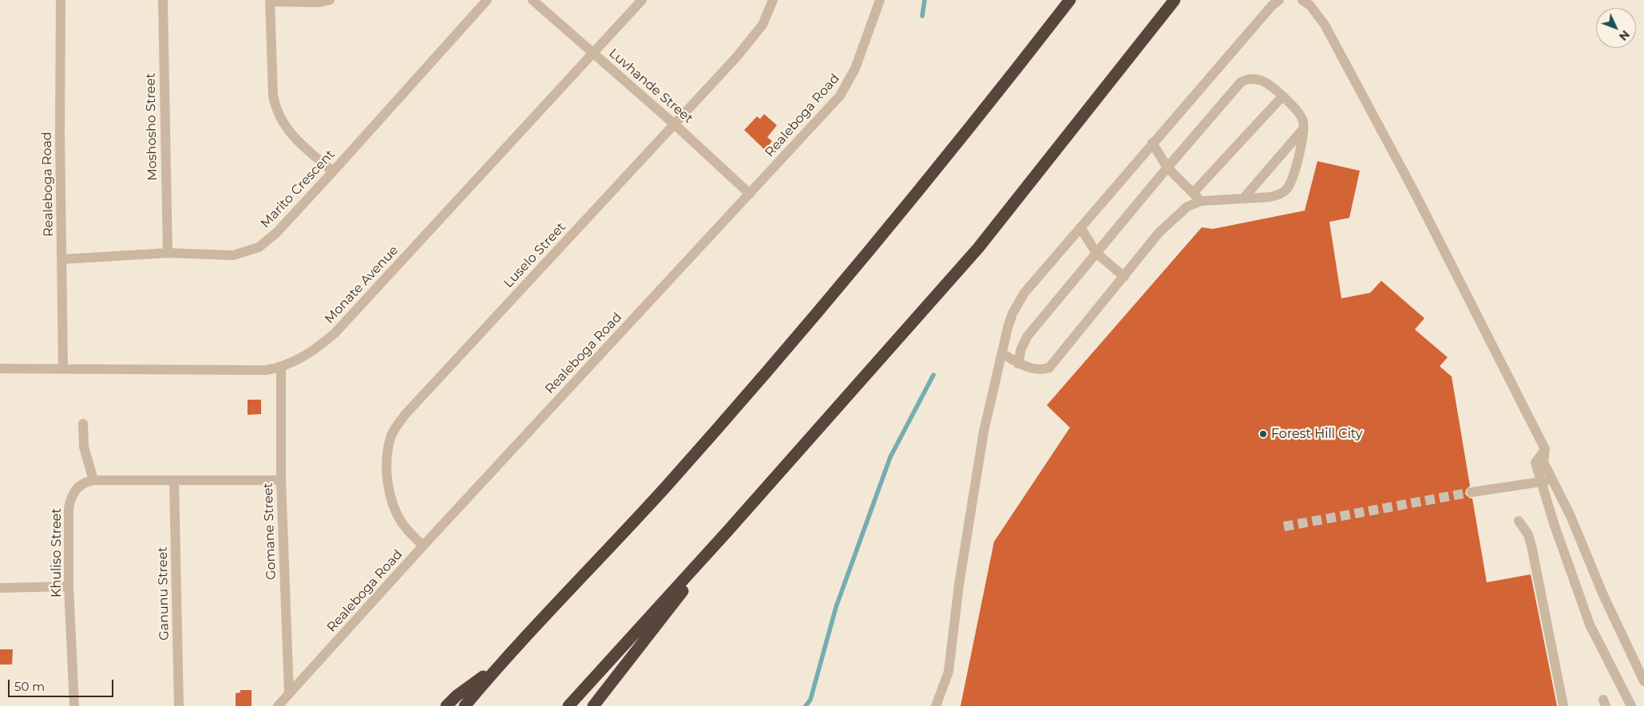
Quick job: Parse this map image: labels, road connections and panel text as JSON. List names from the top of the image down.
{
  "streets": {
    "street": [
      "Luvhande Street",
      "Realeboga Road",
      "Moshosho Street",
      "Marito Crescent",
      "Luselo Street",
      "Monate Avenue",
      "Gomane Street",
      "Khuliso Street",
      "Ganunu Street"
    ]
  },
  "crossings": [
    ["Luvhande Street", "Realeboga Road"],
    ["Luvhande Street", "Luselo Street"],
    ["Luvhande Street", "Monate Avenue"],
    ["Realeboga Road", "Marito Crescent"],
    ["Realeboga Road", "Luselo Street"],
    ["Realeboga Road", "Monate Avenue"],
    ["Realeboga Road", "Gomane Street"],
    ["Moshosho Street", "Marito Crescent"],
    ["Monate Avenue", "Gomane Street"]
  ],
  "places": ["Forest Hill City"],
  "scale_bar": "50 m",
  "north": "bottom right"
}
